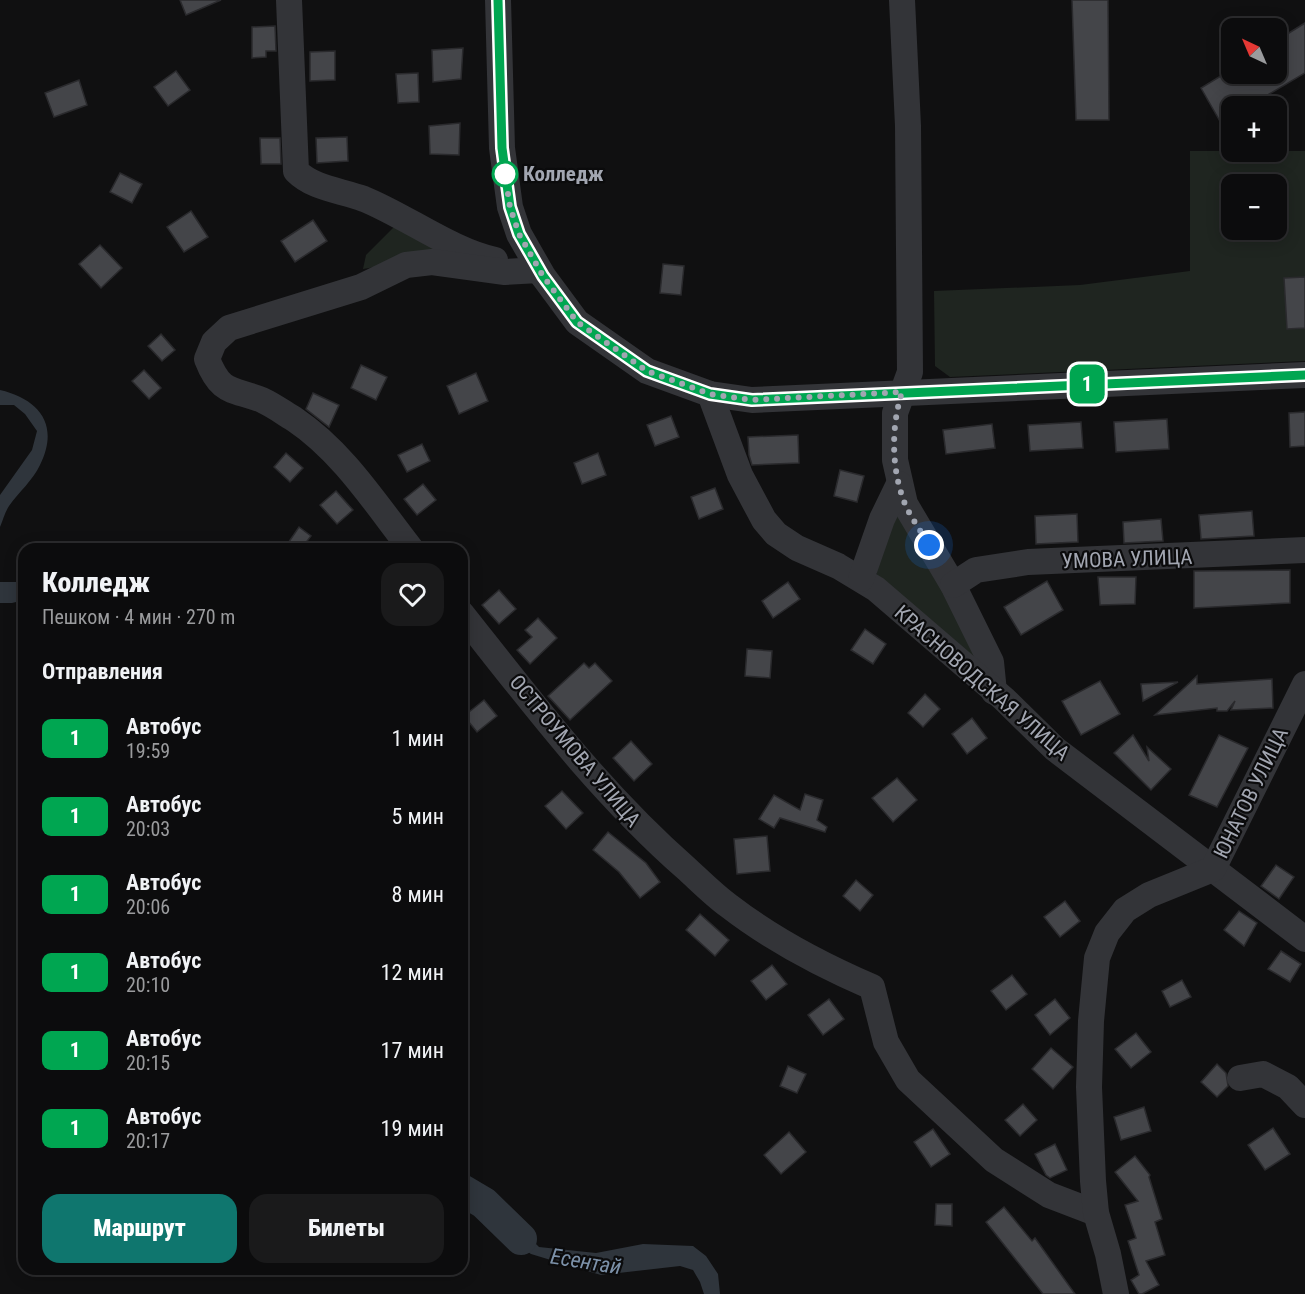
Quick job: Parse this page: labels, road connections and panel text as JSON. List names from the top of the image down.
{
  "streets": {
    "street": [
      "УМОВА УЛИЦА",
      "КРАСНОВОДСКАЯ УЛИЦА",
      "ОСТРОУМОВА УЛИЦА",
      "ЮНАТОВ УЛИЦА"
    ]
  },
  "crossings": [
    ["КРАСНОВОДСКАЯ УЛИЦА", "ЮНАТОВ УЛИЦА"]
  ],
  "water": ["Есентай"],
  "places": ["Колледж"],
  "lines": ["bus line 1"],
  "north": "top left",
  "page": {
    "on_map": "1",
    "map_buttons": ["+", "−"],
    "heading": [
      ["Колледж", "Пешком · 4 мин · 270 m"],
      "Отправления"
    ],
    "list": [
      {
        "mark": "1",
        "name": "Автобус",
        "note": "19:59",
        "value": "1 мин"
      },
      {
        "mark": "1",
        "name": "Автобус",
        "note": "20:03",
        "value": "5 мин"
      },
      {
        "mark": "1",
        "name": "Автобус",
        "note": "20:06",
        "value": "8 мин"
      },
      {
        "mark": "1",
        "name": "Автобус",
        "note": "20:10",
        "value": "12 мин"
      },
      {
        "mark": "1",
        "name": "Автобус",
        "note": "20:15",
        "value": "17 мин"
      },
      {
        "mark": "1",
        "name": "Автобус",
        "note": "20:17",
        "value": "19 мин"
      }
    ],
    "buttons": ["Маршрут", "Билеты"]
  }
}
